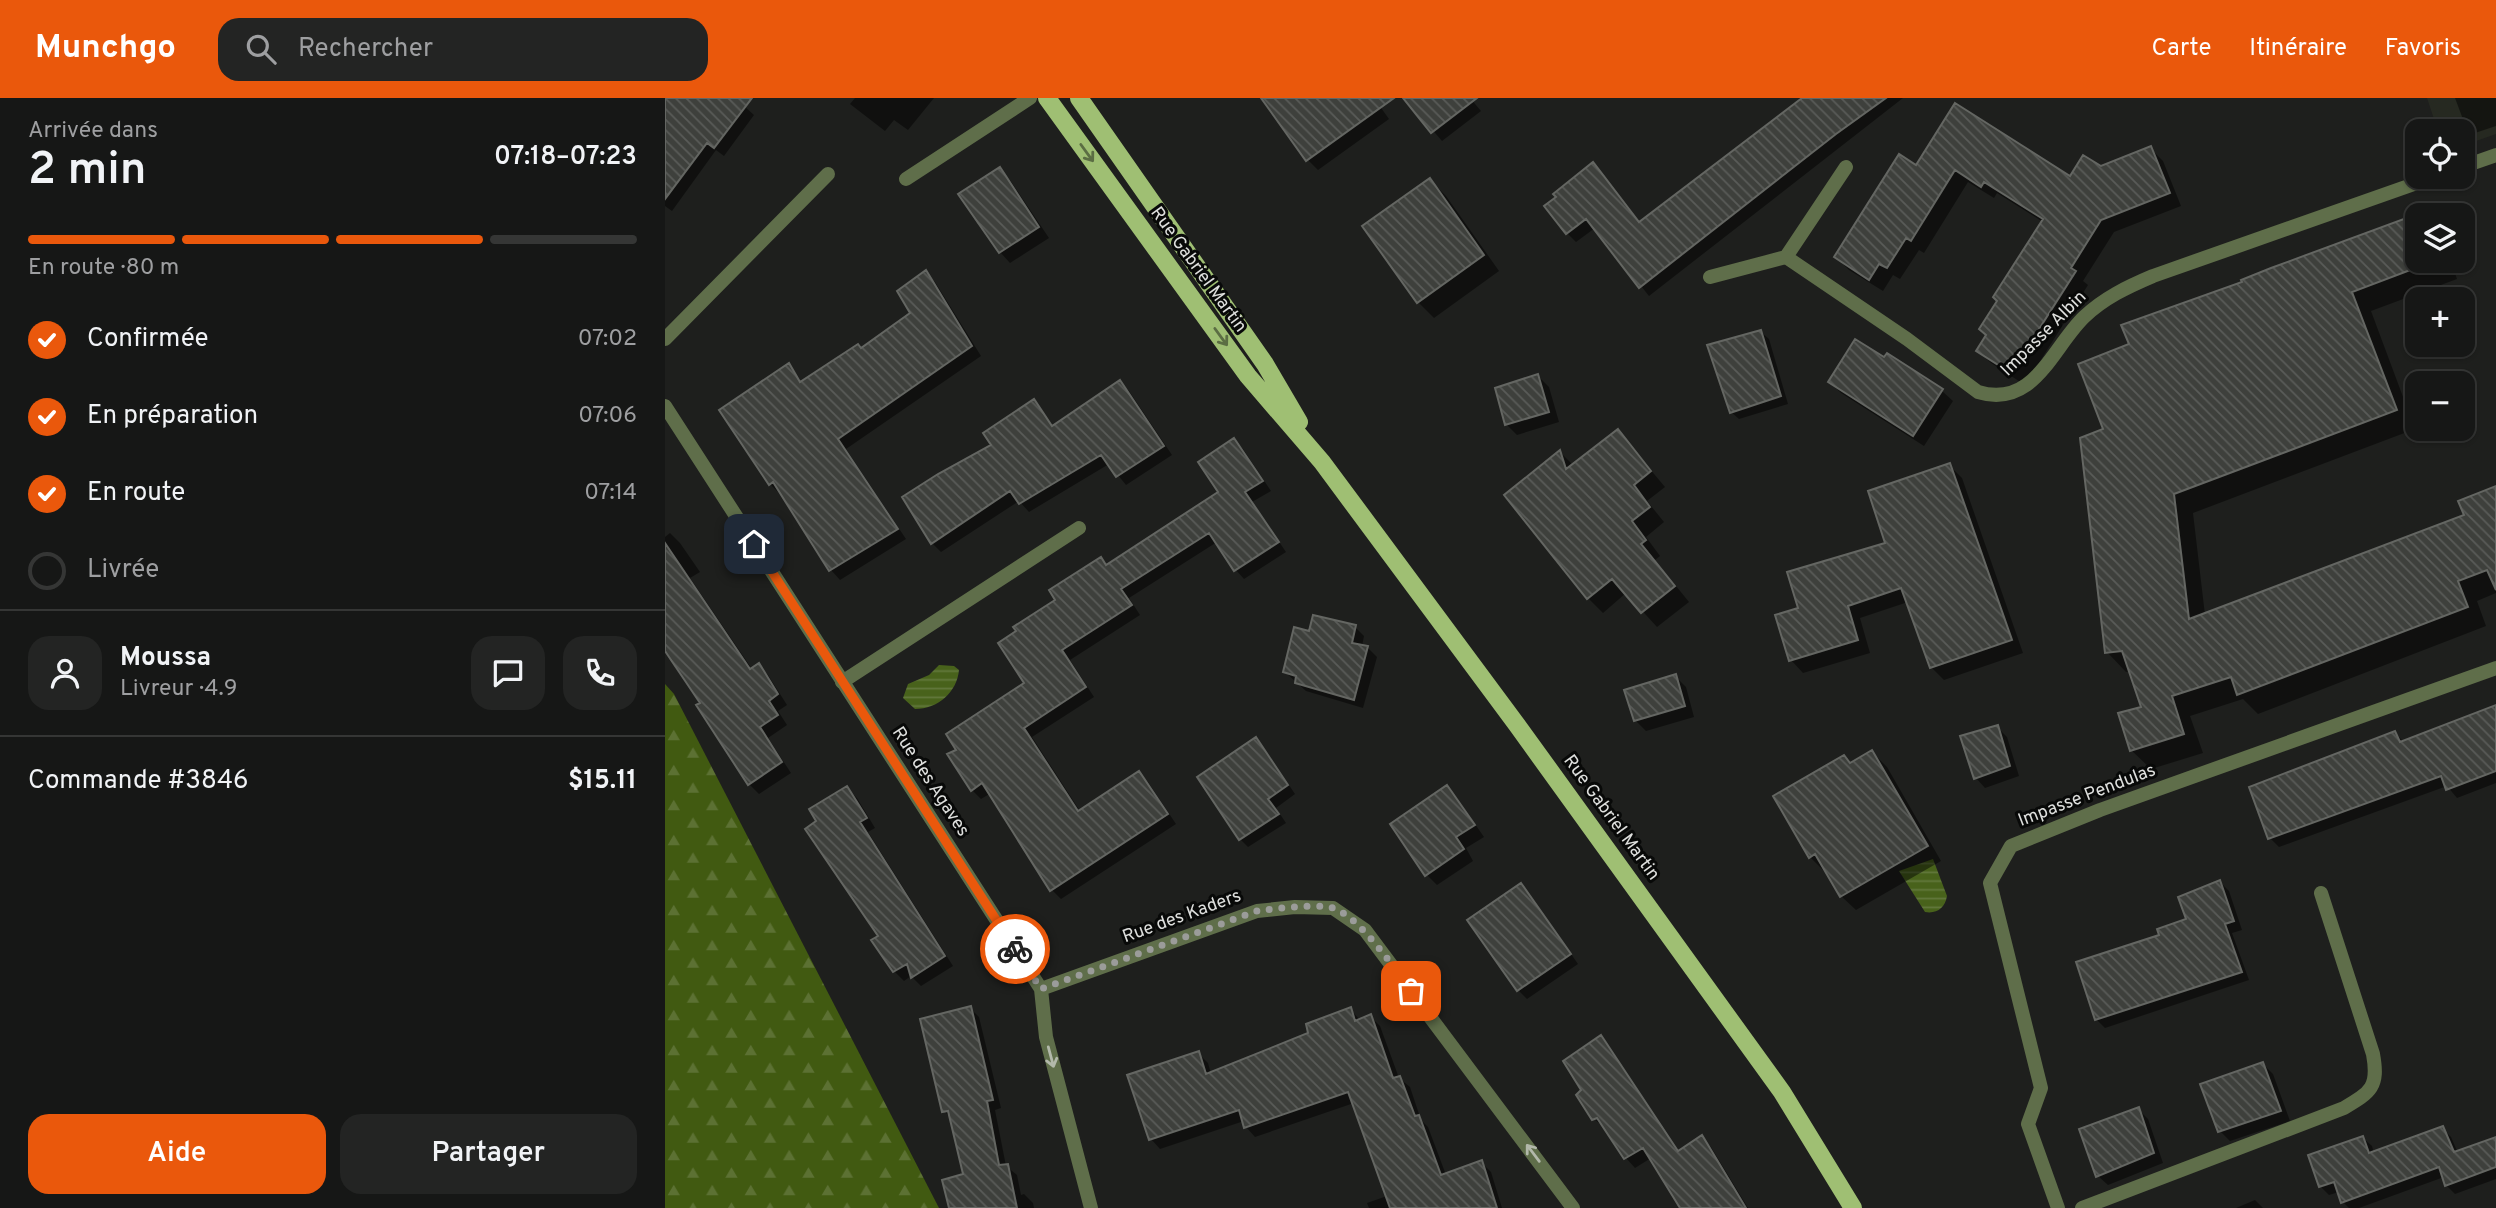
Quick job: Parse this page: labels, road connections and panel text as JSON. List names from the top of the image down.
{
  "streets": {
    "main road": ["Rue Gabriel Martin"],
    "street": [
      "Impasse Albin",
      "Rue des Agaves",
      "Impasse Pendulas",
      "Rue des Kaders"
    ]
  },
  "crossings": [
    ["Rue des Agaves", "Rue des Kaders"]
  ],
  "one_way": ["Rue des Kaders"],
  "page": {
    "header": "Munchgo",
    "search": "Rechercher",
    "nav": ["Carte", "Itinéraire", "Favoris"],
    "heading": ["2 min", "Arrivée dans", "07:18–07:23"],
    "panel": [
      "Moussa",
      "Livreur · 4.9",
      "Commande #3846",
      "$15.11"
    ],
    "map_buttons": ["+", "−"],
    "bar": "En route · 80 m",
    "list": [
      ["Confirmée", "07:02"],
      ["En préparation", "07:06"],
      ["En route", "07:14"],
      "Livrée"
    ],
    "buttons": ["Aide", "Partager"]
  }
}
